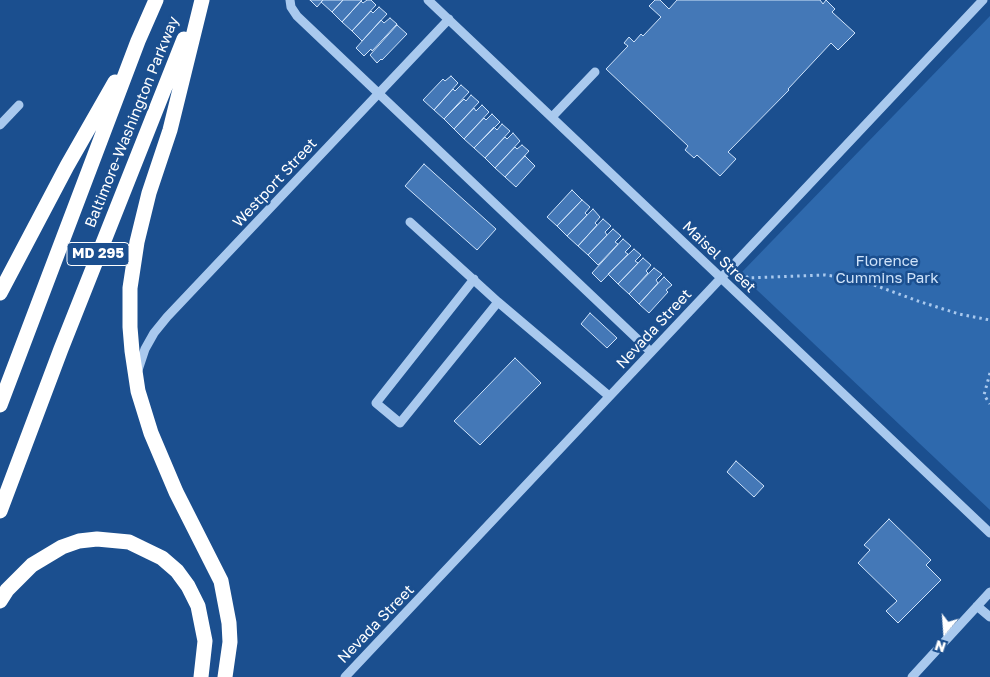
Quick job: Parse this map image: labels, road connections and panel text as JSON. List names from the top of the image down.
{
  "streets": {
    "highway": ["Baltimore-Washington Parkway", "MD 295"],
    "street": ["Westport Street", "Maisel Street", "Nevada Street"]
  },
  "crossings": [
    ["Westport Street", "Maisel Street"],
    ["Maisel Street", "Nevada Street"]
  ],
  "parks": ["Florence Cummins Park"],
  "north": "bottom"
}
